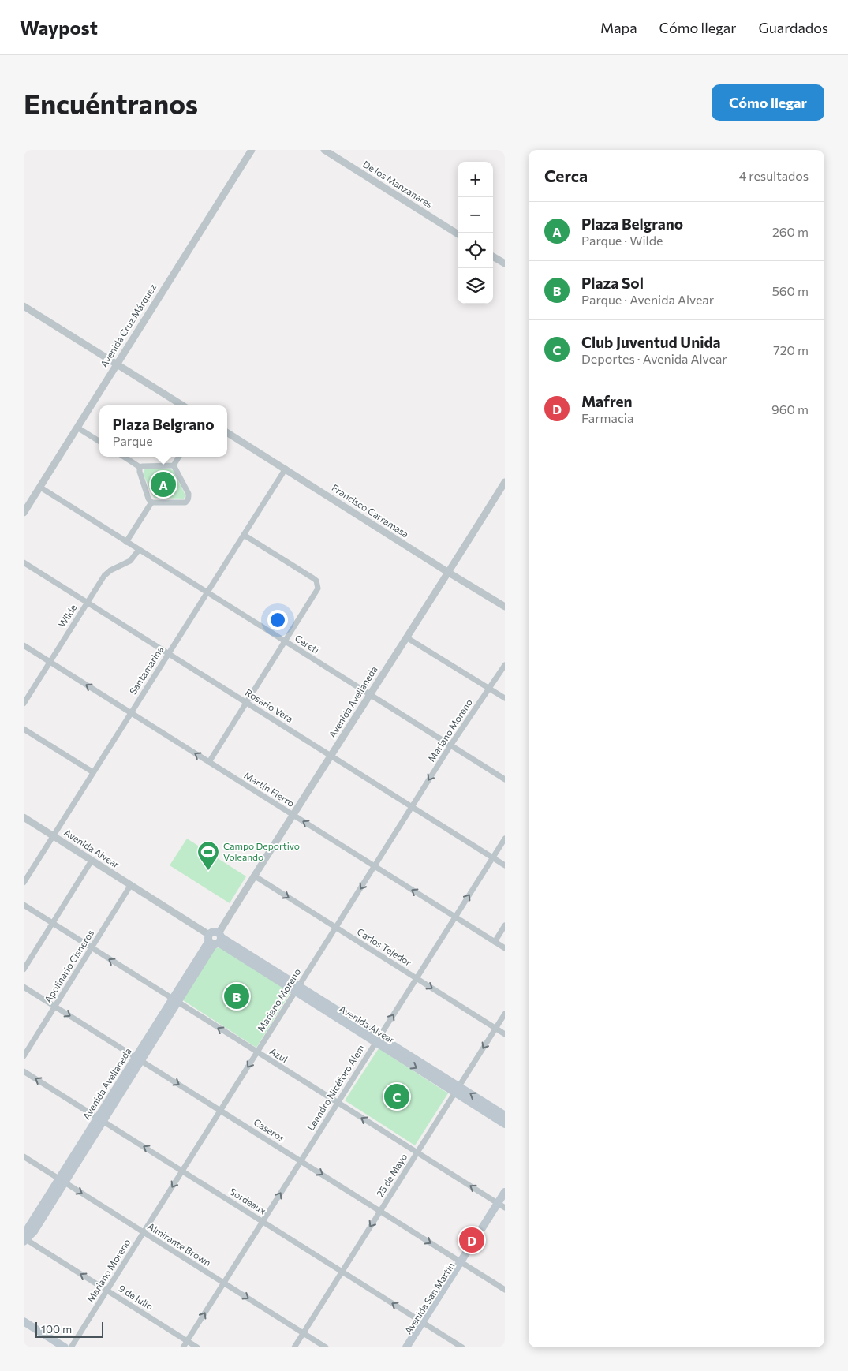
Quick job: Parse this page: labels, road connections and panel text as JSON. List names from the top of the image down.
{
  "streets": {
    "main road": ["Avenida Avellaneda", "Avenida Alvear", "Avenida San Martín"],
    "street": [
      "De los Manzanares",
      "Avenida Cruz Márquez",
      "Francisco Carramasa",
      "Wilde",
      "Cereti",
      "Santamarina",
      "Rosario Vera",
      "Mariano Moreno",
      "Martín Fierro",
      "Carlos Tejedor",
      "Apolinario Cisneros",
      "Azul",
      "Leandro Nicéforo Alem",
      "Caseros",
      "25 de Mayo",
      "Sordeaux",
      "Almirante Brown",
      "9 de Julio"
    ]
  },
  "crossings": [
    ["Avenida Cruz Márquez", "Cereti"],
    ["Francisco Carramasa", "Santamarina"],
    ["Francisco Carramasa", "Avenida Avellaneda"],
    ["Wilde", "Cereti"],
    ["Wilde", "Rosario Vera"],
    ["Wilde", "Martín Fierro"],
    ["Cereti", "Santamarina"],
    ["Cereti", "Avenida Avellaneda"],
    ["Cereti", "Mariano Moreno"],
    ["Santamarina", "Rosario Vera"],
    ["Santamarina", "Martín Fierro"],
    ["Santamarina", "Avenida Alvear"],
    ["Avenida Avellaneda", "Rosario Vera"],
    ["Avenida Avellaneda", "Martín Fierro"],
    ["Avenida Avellaneda", "Avenida Alvear"],
    ["Avenida Avellaneda", "Carlos Tejedor"],
    ["Avenida Avellaneda", "Azul"],
    ["Avenida Avellaneda", "Caseros"],
    ["Avenida Avellaneda", "Sordeaux"],
    ["Avenida Avellaneda", "Almirante Brown"],
    ["Avenida Avellaneda", "9 de Julio"],
    ["Rosario Vera", "Mariano Moreno"],
    ["Rosario Vera", "Leandro Nicéforo Alem"],
    ["Mariano Moreno", "Martín Fierro"],
    ["Mariano Moreno", "Avenida Alvear"],
    ["Mariano Moreno", "Carlos Tejedor"],
    ["Mariano Moreno", "Azul"],
    ["Mariano Moreno", "Caseros"],
    ["Mariano Moreno", "Sordeaux"],
    ["Mariano Moreno", "Almirante Brown"],
    ["Mariano Moreno", "9 de Julio"],
    ["Martín Fierro", "Leandro Nicéforo Alem"],
    ["Avenida Alvear", "Apolinario Cisneros"],
    ["Avenida Alvear", "Leandro Nicéforo Alem"],
    ["Avenida Alvear", "25 de Mayo"],
    ["Carlos Tejedor", "Leandro Nicéforo Alem"],
    ["Carlos Tejedor", "25 de Mayo"],
    ["Apolinario Cisneros", "Azul"],
    ["Apolinario Cisneros", "Caseros"],
    ["Azul", "Leandro Nicéforo Alem"],
    ["Azul", "25 de Mayo"],
    ["Azul", "Avenida San Martín"],
    ["Leandro Nicéforo Alem", "Caseros"],
    ["Leandro Nicéforo Alem", "Sordeaux"],
    ["Leandro Nicéforo Alem", "Almirante Brown"],
    ["Leandro Nicéforo Alem", "9 de Julio"],
    ["Caseros", "25 de Mayo"],
    ["Caseros", "Avenida San Martín"],
    ["25 de Mayo", "Sordeaux"],
    ["25 de Mayo", "Almirante Brown"],
    ["Sordeaux", "Avenida San Martín"]
  ],
  "one_way": [
    "Mariano Moreno",
    "Martín Fierro",
    "Carlos Tejedor",
    "Azul",
    "Leandro Nicéforo Alem",
    "Caseros",
    "25 de Mayo",
    "Sordeaux",
    "Almirante Brown",
    "9 de Julio"
  ],
  "places": {
    "sports": ["Campo Deportivo Voleando"]
  },
  "scale_bar": "100 m",
  "page": {
    "header": "Waypost",
    "nav": ["Mapa", "Cómo llegar", "Guardados"],
    "buttons": "Cómo llegar",
    "title": "Encuéntranos",
    "heading": ["Cerca", "4 resultados"],
    "map_buttons": ["+", "−"],
    "list": [
      {
        "mark": "A",
        "name": "Plaza Belgrano",
        "note": "Parque · Wilde",
        "value": "260 m"
      },
      {
        "mark": "B",
        "name": "Plaza Sol",
        "note": "Parque · Avenida Alvear",
        "value": "560 m"
      },
      {
        "mark": "C",
        "name": "Club Juventud Unida",
        "note": "Deportes · Avenida Alvear",
        "value": "720 m"
      },
      {
        "mark": "D",
        "name": "Mafren",
        "note": "Farmacia",
        "value": "960 m"
      }
    ],
    "popup": ["Plaza Belgrano", "Parque"],
    "pins": [
      "A",
      "B",
      "C",
      "D"
    ],
    "scale": "100 m"
  }
}
